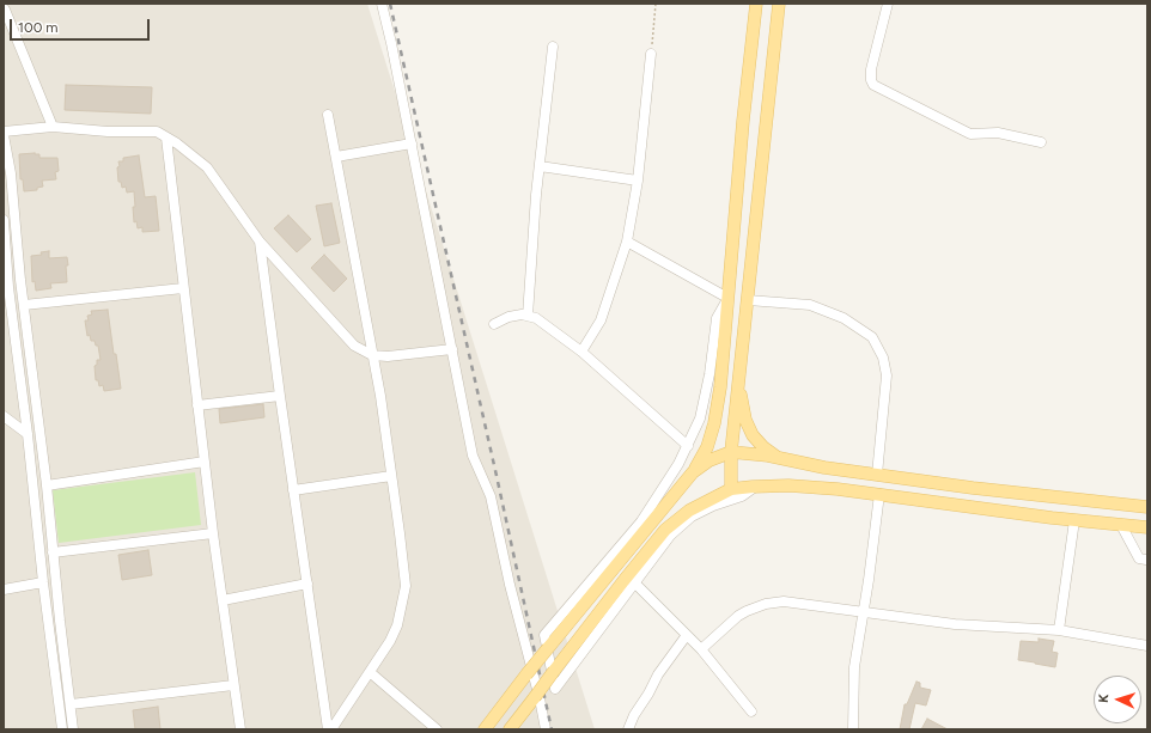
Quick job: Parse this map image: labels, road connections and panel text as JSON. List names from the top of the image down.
{
  "scale_bar": "100 m",
  "north": "left"
}
